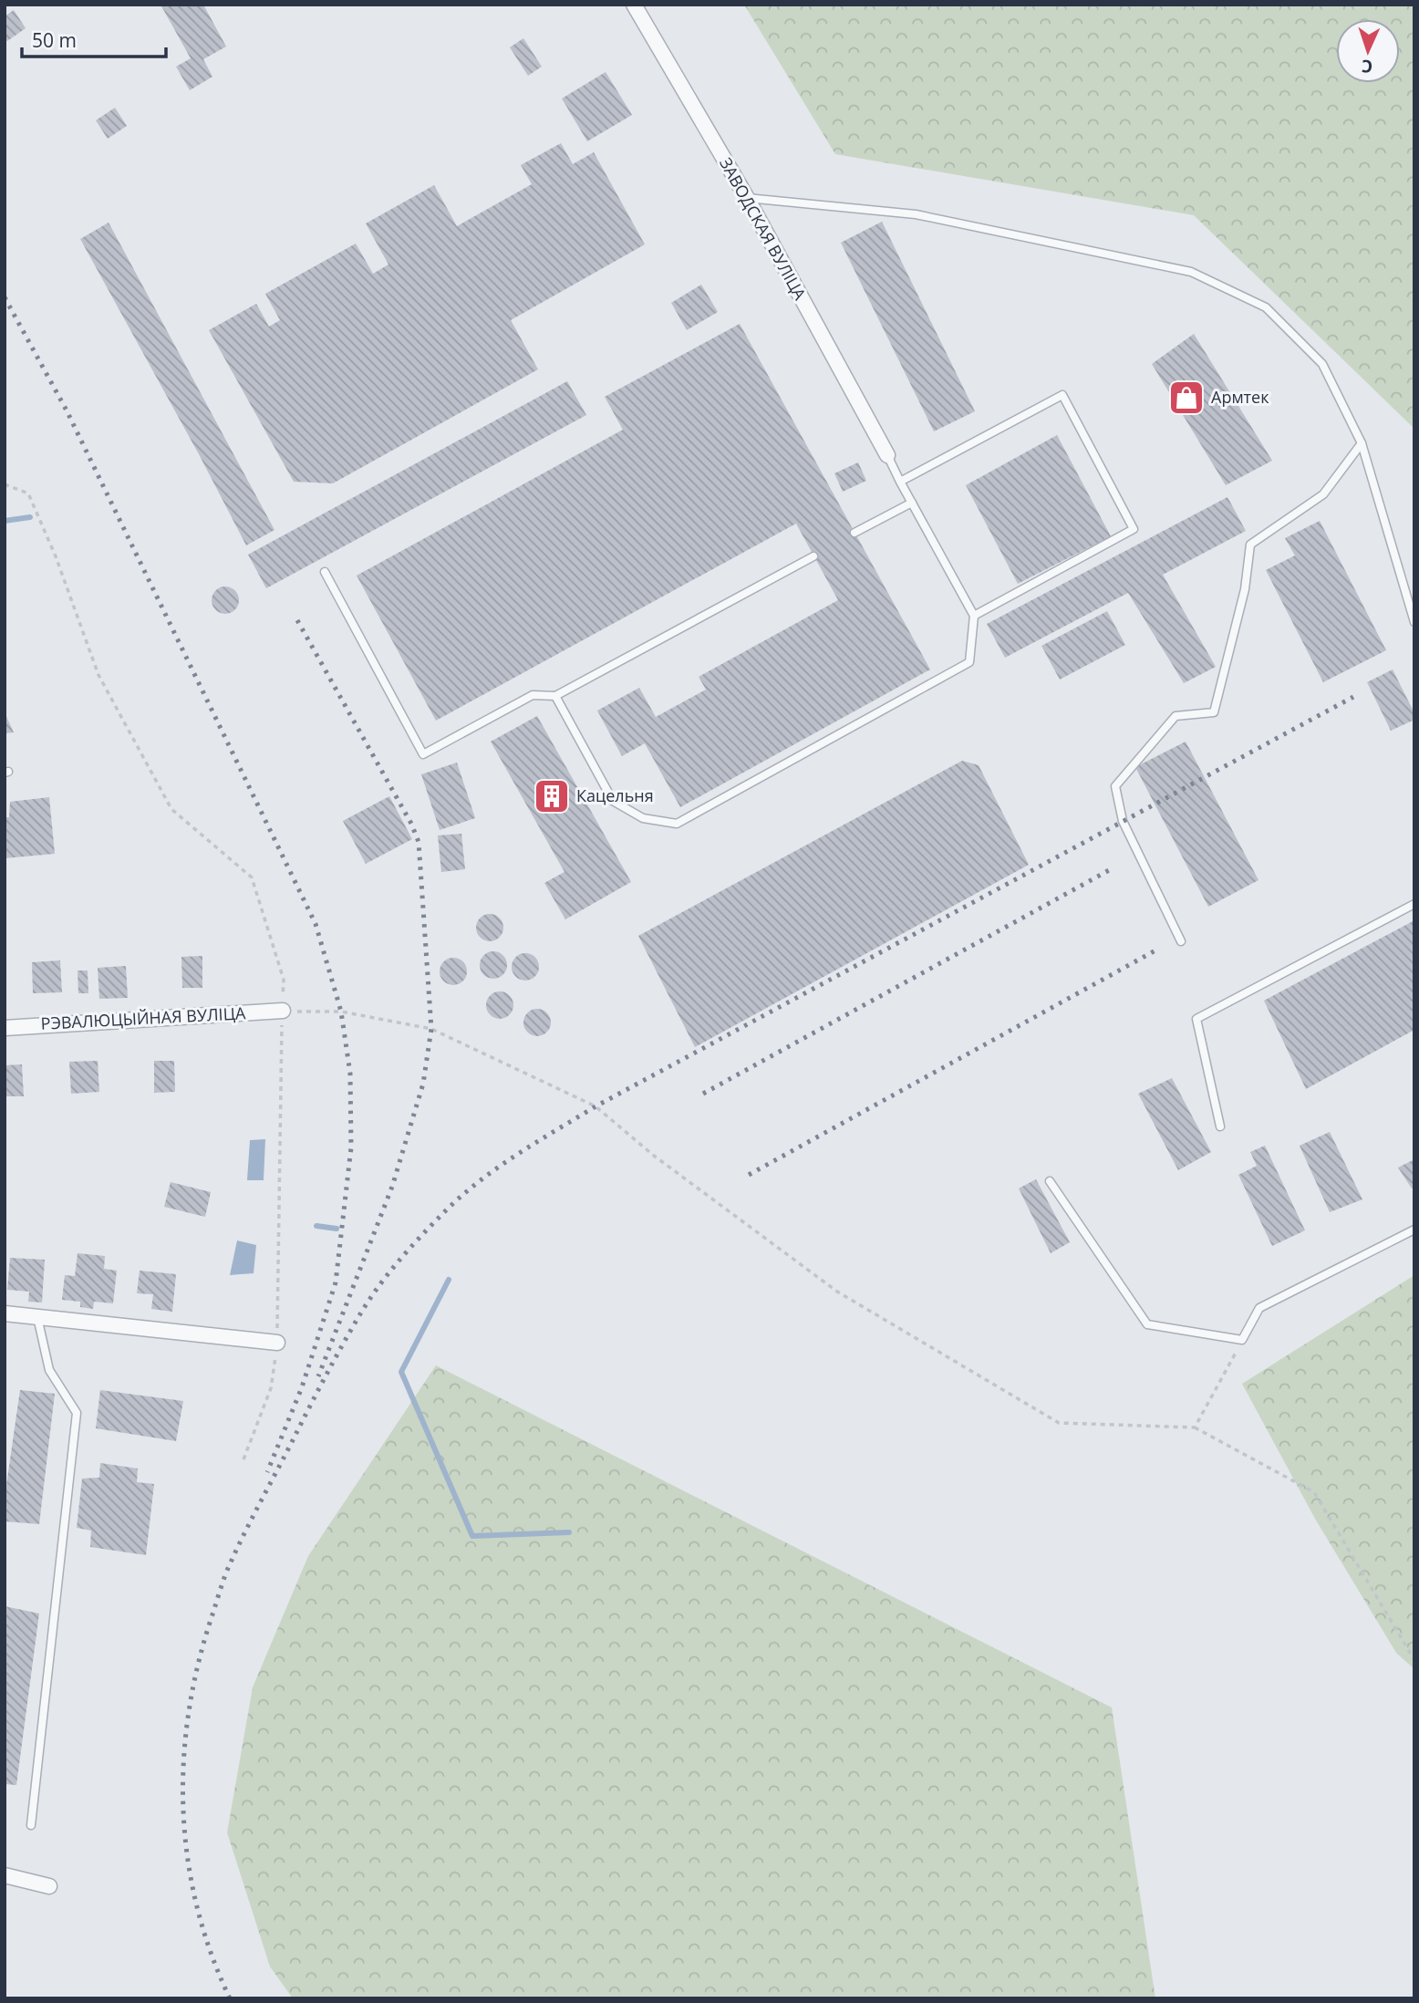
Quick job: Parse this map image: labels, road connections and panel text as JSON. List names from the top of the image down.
{
  "streets": {
    "street": ["ЗАВОДСКАЯ ВУЛІЦА", "РЭВАЛЮЦЫЙНАЯ ВУЛІЦА"]
  },
  "places": {
    "shop": ["Армтек"],
    "building": ["Кацельня"]
  },
  "scale_bar": "50 m",
  "north": "bottom"
}
